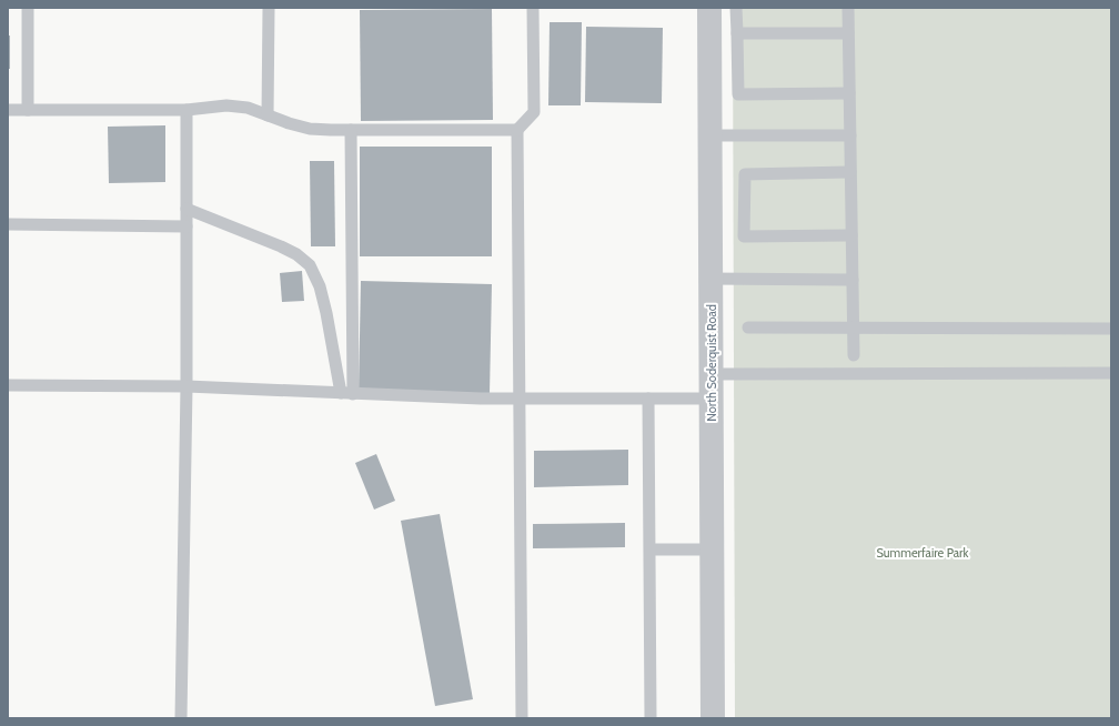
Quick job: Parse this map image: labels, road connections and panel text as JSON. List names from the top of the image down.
{
  "streets": {
    "street": ["North Soderquist Road"]
  },
  "parks": ["Summerfaire Park"]
}
